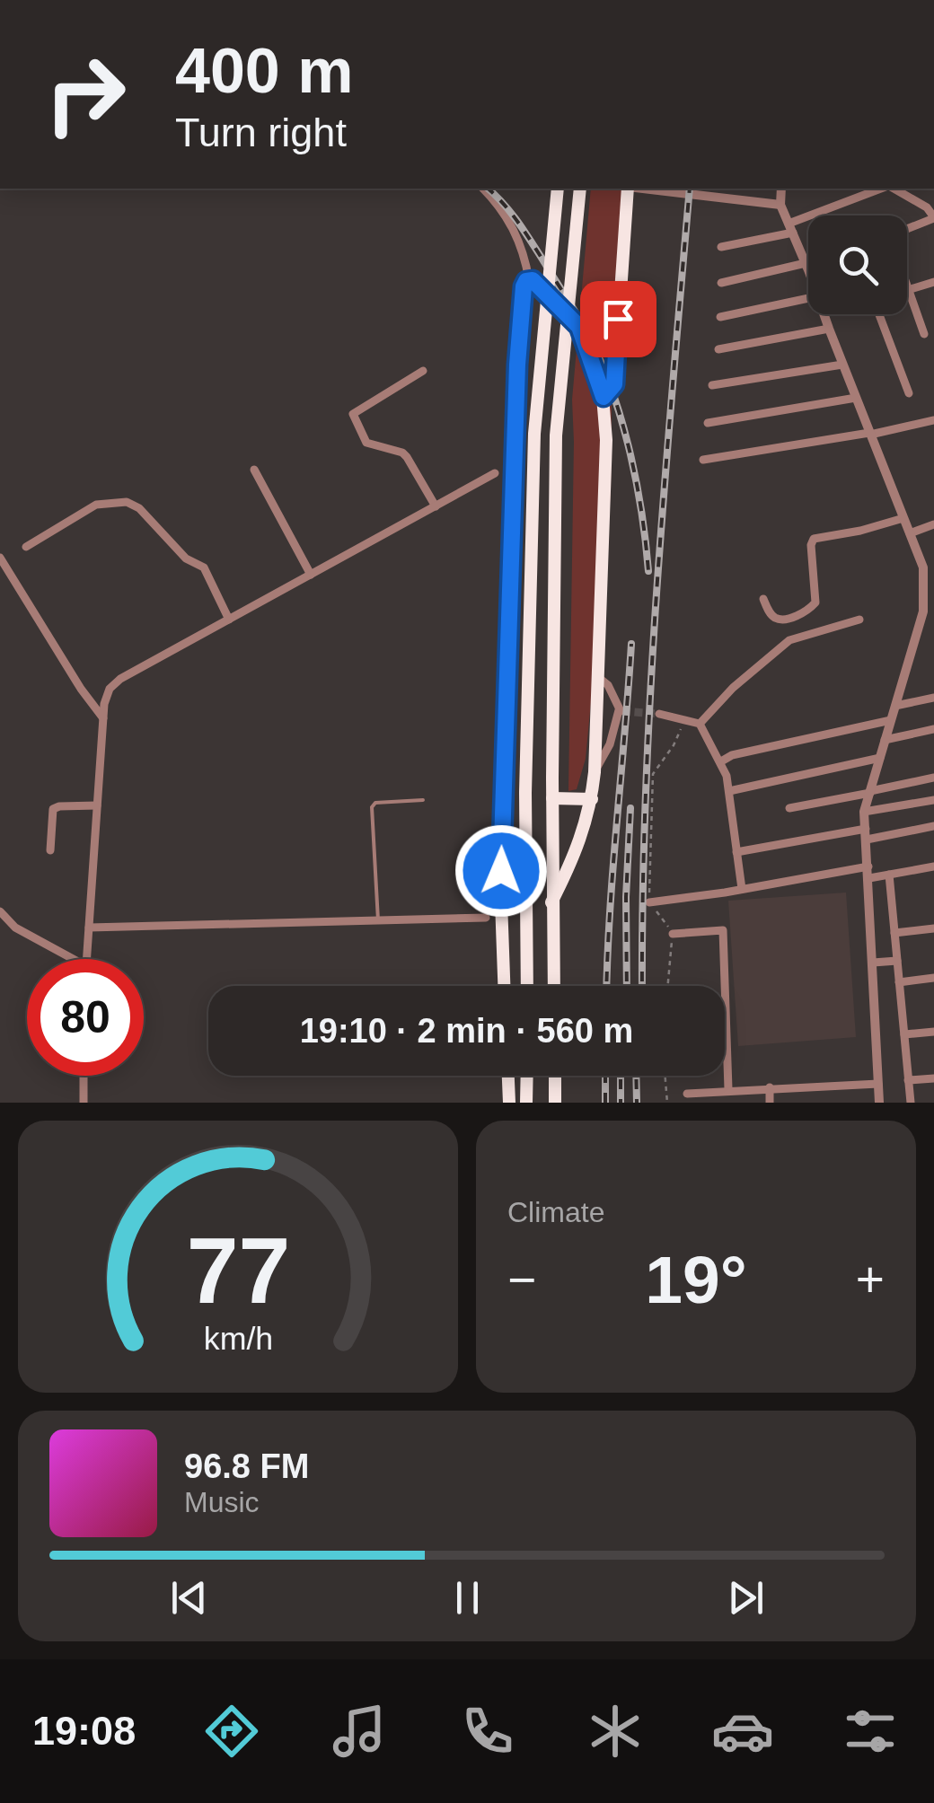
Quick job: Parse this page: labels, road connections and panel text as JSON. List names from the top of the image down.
{
  "page": {
    "turn": ["400 m", "Turn right"],
    "limit": "80",
    "trip": "19:10 · 2 min · 560 m",
    "tile": "Climate",
    "heat": ["−", "19°", "+"],
    "song": ["96.8 FM", "Music"],
    "tabs": "19:08",
    "gauge": ["77", "km/h"]
  }
}
